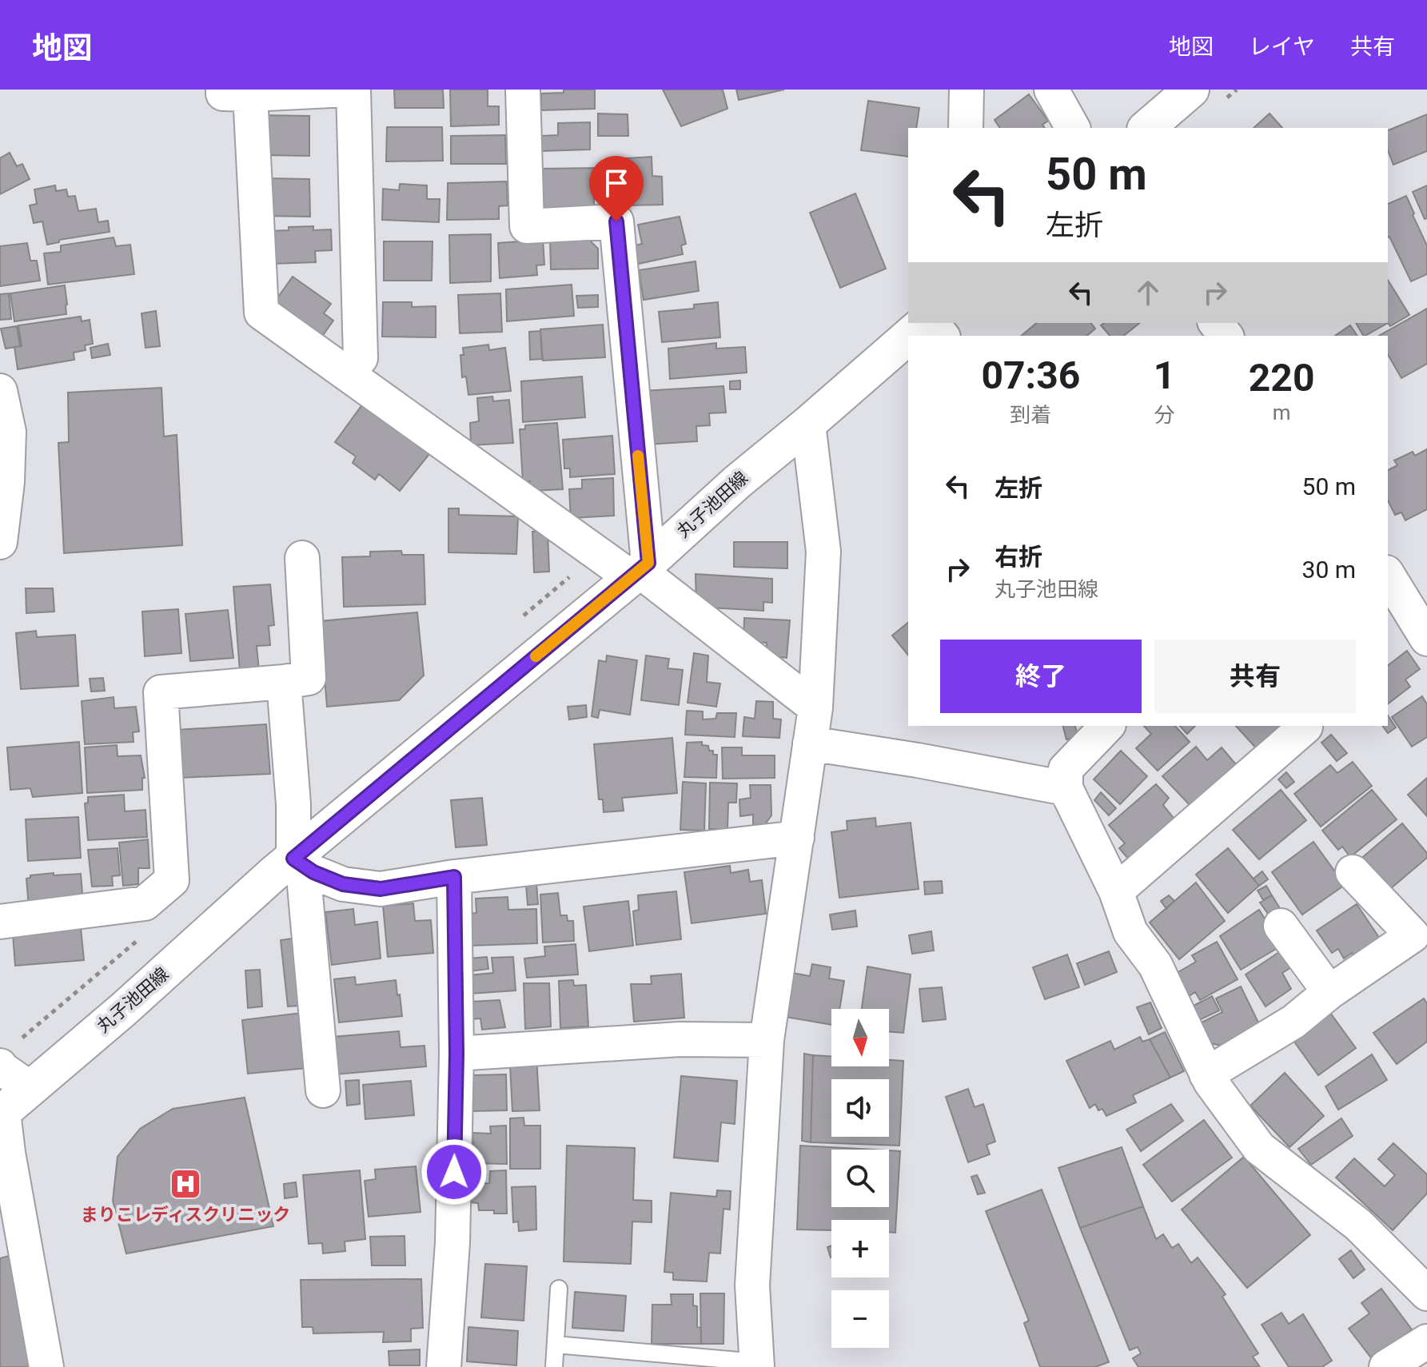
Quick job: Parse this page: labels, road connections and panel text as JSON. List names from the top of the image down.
{
  "streets": {
    "street": ["丸子池田線"]
  },
  "places": {
    "hospital": ["まりこレディスクリニック"]
  },
  "north": "bottom",
  "page": {
    "header": "地図",
    "nav": ["地図", "レイヤ", "共有"],
    "turn": ["50 m", "左折"],
    "eta": [
      "07:36",
      "到着",
      "1",
      "分",
      "220",
      "m"
    ],
    "list": [
      {
        "name": "左折",
        "value": "50 m"
      },
      {
        "name": "右折",
        "note": "丸子池田線",
        "value": "30 m"
      }
    ],
    "buttons": ["終了", "共有"],
    "map_buttons": ["+", "−"]
  }
}
